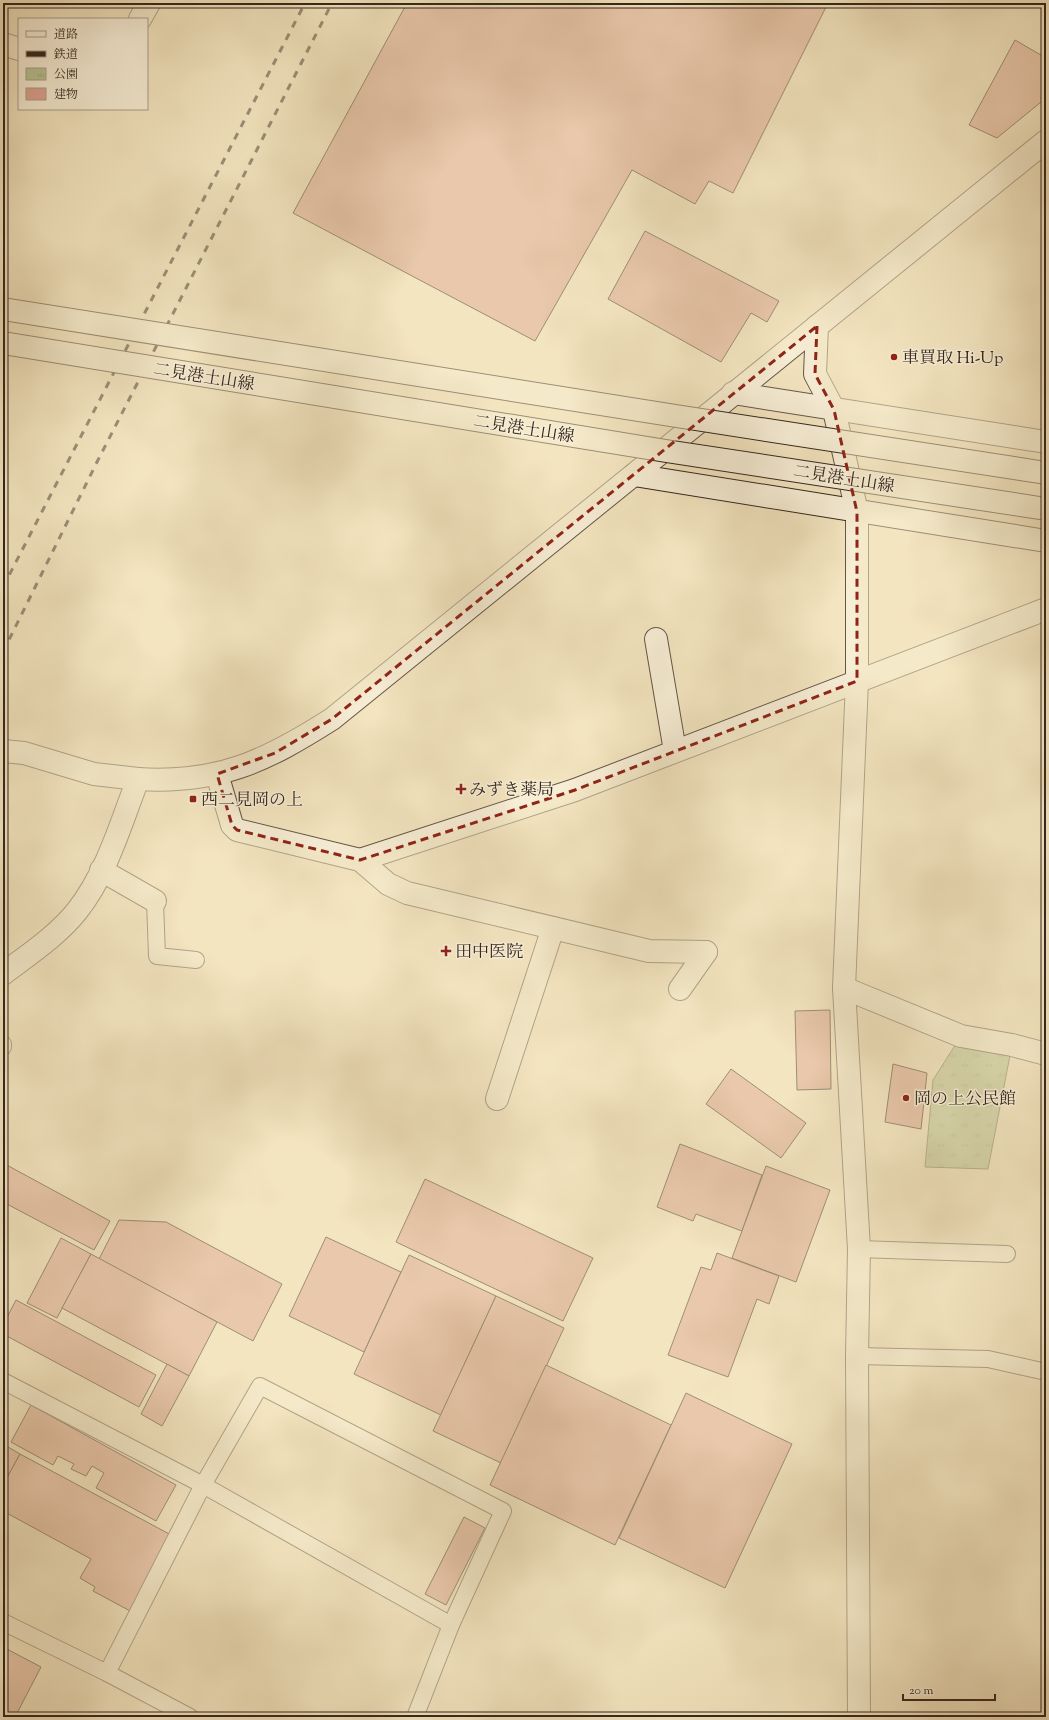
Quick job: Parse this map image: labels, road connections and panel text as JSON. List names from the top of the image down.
{
  "streets": {
    "street": ["二見港土山線"]
  },
  "places": {
    "other": ["車買取 Hi-Up", "岡の上公民館"],
    "health": ["みずき薬局", "田中医院"],
    "transit": ["西二見岡の上"]
  },
  "legend": [
    "道路",
    "鉄道",
    "公園",
    "建物"
  ],
  "scale_bar": "20 m"
}
